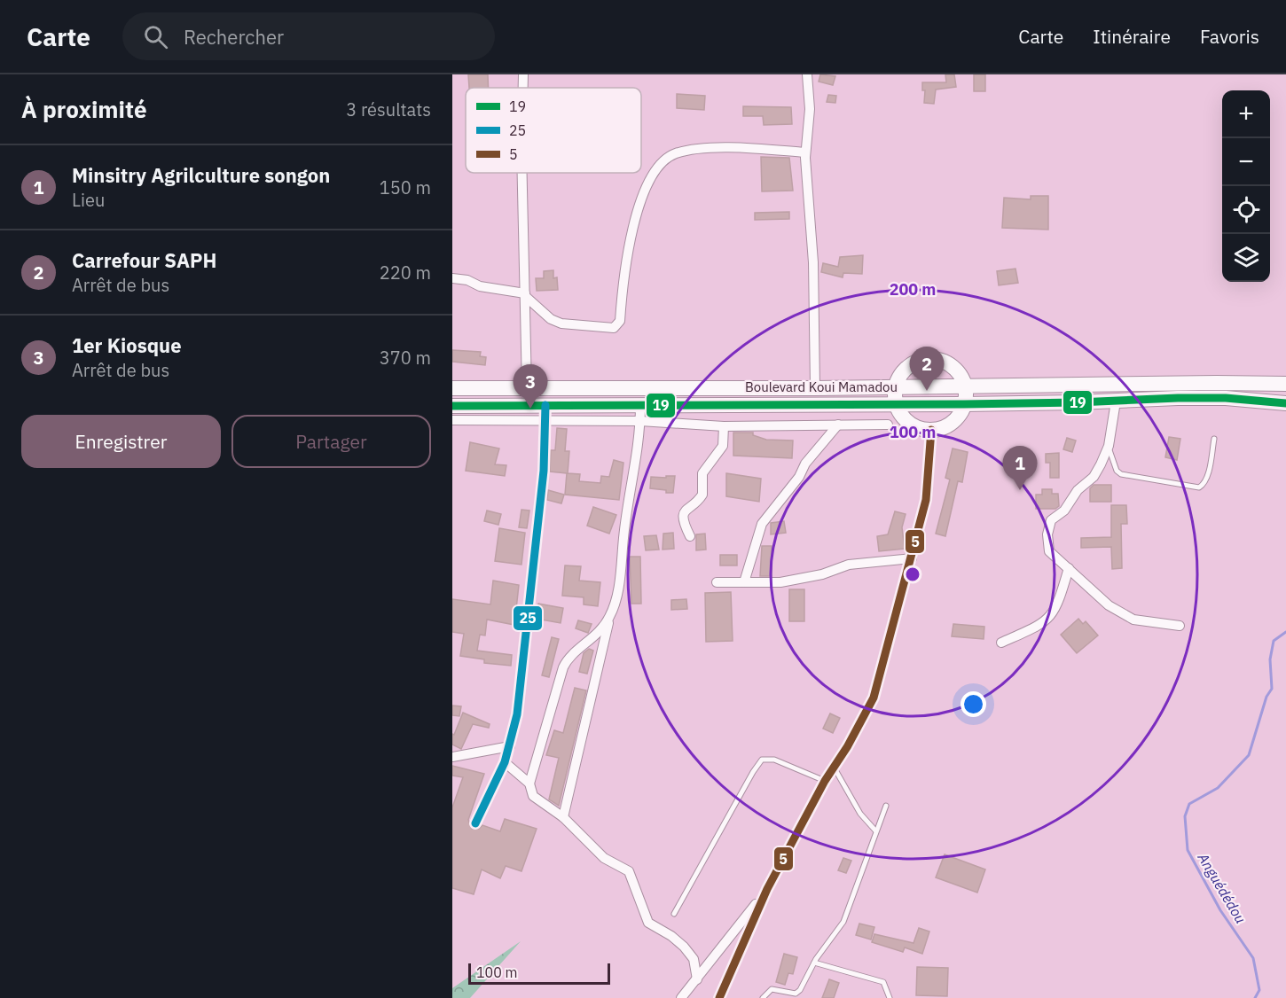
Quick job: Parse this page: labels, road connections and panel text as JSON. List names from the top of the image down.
{
  "streets": {
    "main road": ["Boulevard Koui Mamadou"]
  },
  "water": ["Anguédédou"],
  "lines": ["transit line 19", "transit line 25", "transit line 5"],
  "legend": ["19", "25", "5"],
  "scale_bar": "100 m",
  "page": {
    "header": "Carte",
    "search": "Rechercher",
    "nav": ["Carte", "Itinéraire", "Favoris"],
    "heading": ["À proximité", "3 résultats"],
    "map_buttons": ["+", "−"],
    "list": [
      {
        "mark": "1",
        "name": "Minsitry Agrilculture songon",
        "note": "Lieu",
        "value": "150 m"
      },
      {
        "mark": "2",
        "name": "Carrefour SAPH",
        "note": "Arrêt de bus",
        "value": "220 m"
      },
      {
        "mark": "3",
        "name": "1er Kiosque",
        "note": "Arrêt de bus",
        "value": "370 m"
      }
    ],
    "pins": ["2", "3", "1"],
    "buttons": ["Enregistrer", "Partager"],
    "scale": "100 m"
  },
  "rings": ["200 m", "100 m"]
}
